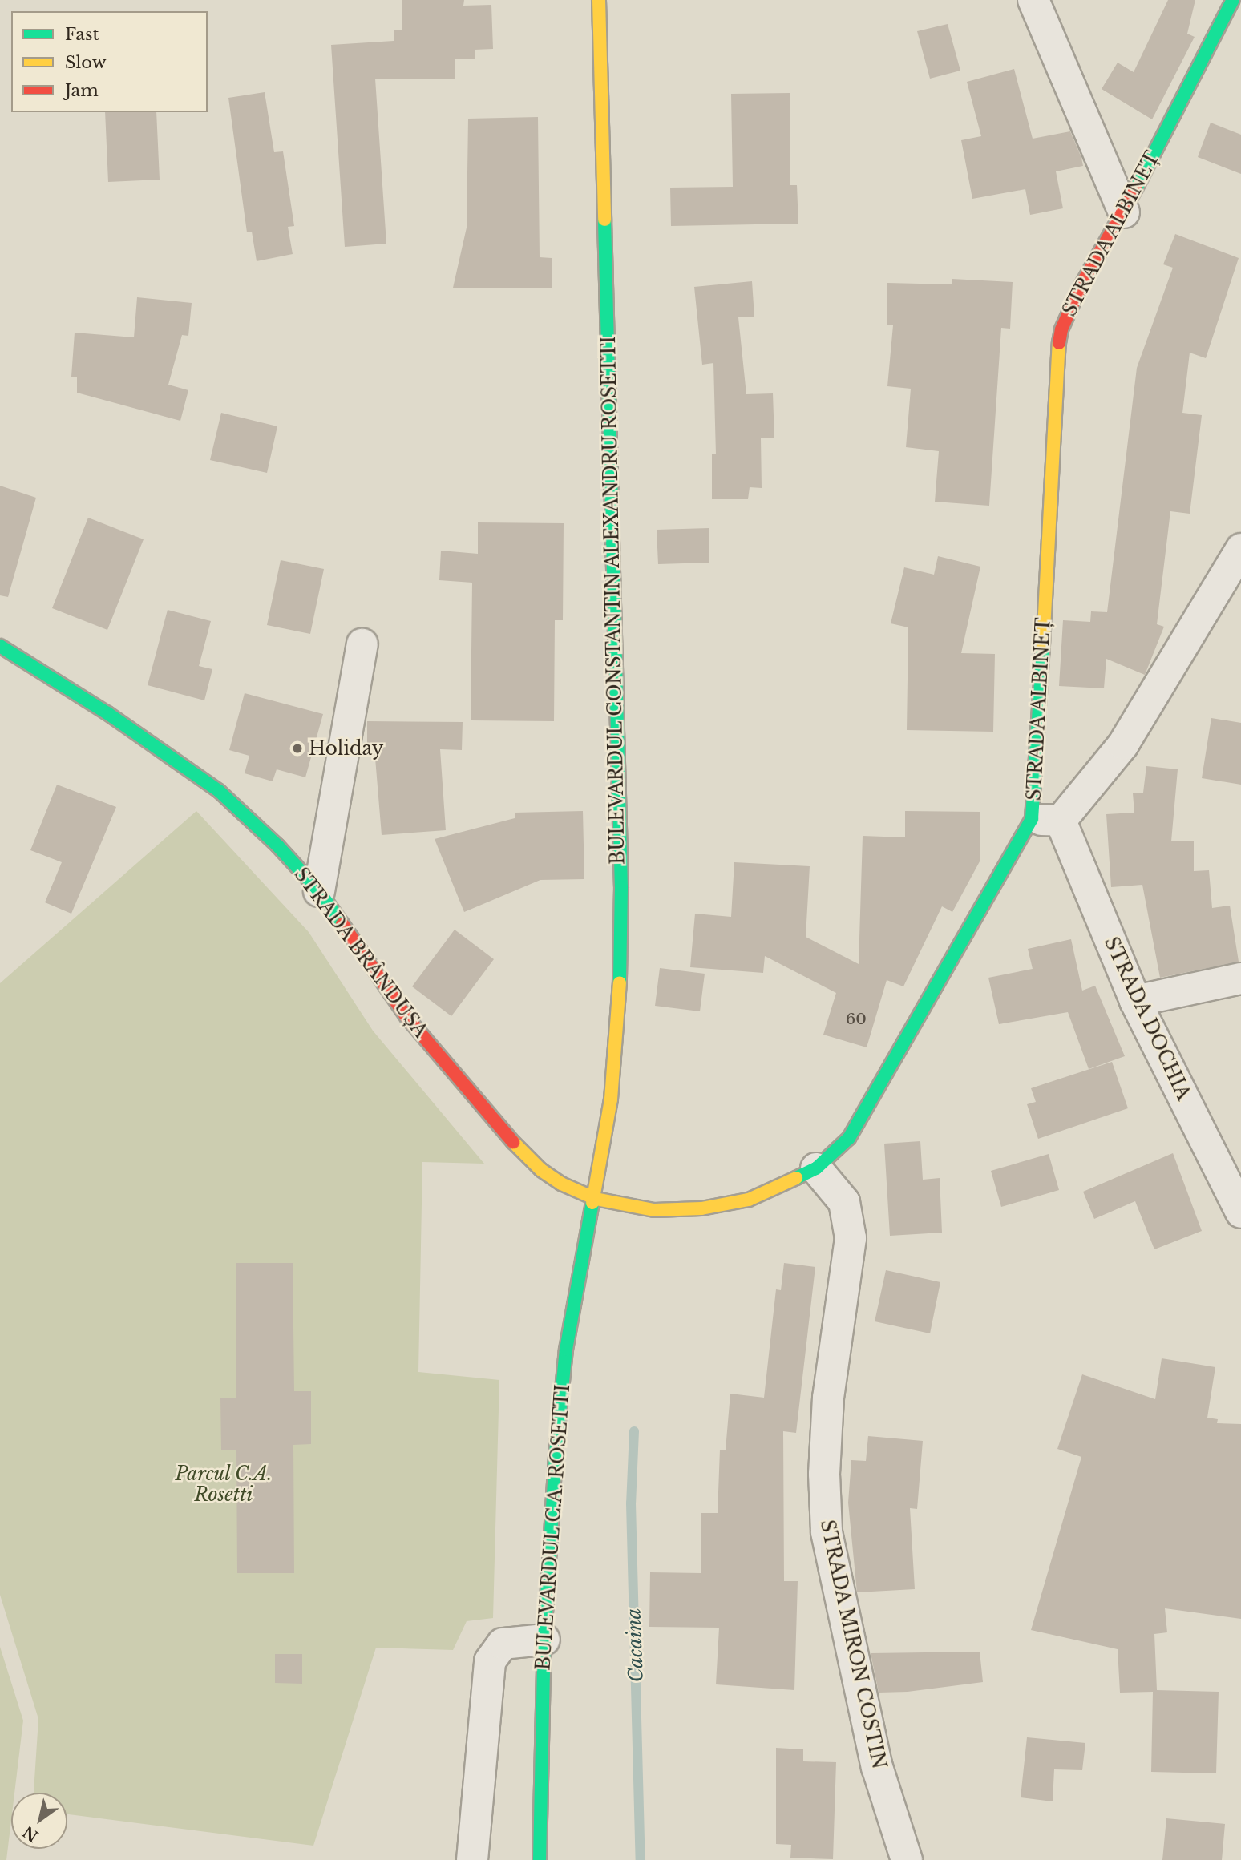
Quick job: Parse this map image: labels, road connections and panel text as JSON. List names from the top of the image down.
{
  "streets": {
    "street": [
      "STRADA ALBINEȚ",
      "BULEVARDUL CONSTANTIN ALEXANDRU ROSETTI",
      "STRADA BRÂNDUȘA",
      "STRADA DOCHIA",
      "BULEVARDUL C.A. ROSETTI",
      "STRADA MIRON COSTIN"
    ]
  },
  "crossings": [
    ["STRADA ALBINEȚ", "BULEVARDUL CONSTANTIN ALEXANDRU ROSETTI"],
    ["STRADA ALBINEȚ", "STRADA BRÂNDUȘA"],
    ["STRADA ALBINEȚ", "STRADA DOCHIA"],
    ["STRADA ALBINEȚ", "BULEVARDUL C.A. ROSETTI"],
    ["STRADA ALBINEȚ", "STRADA MIRON COSTIN"],
    ["BULEVARDUL CONSTANTIN ALEXANDRU ROSETTI", "STRADA BRÂNDUȘA"],
    ["BULEVARDUL CONSTANTIN ALEXANDRU ROSETTI", "BULEVARDUL C.A. ROSETTI"],
    ["STRADA BRÂNDUȘA", "BULEVARDUL C.A. ROSETTI"]
  ],
  "water": ["Cacaina"],
  "parks": ["Parcul C.A. Rosetti"],
  "places": ["Holiday"],
  "house_numbers": ["60"],
  "legend": ["Fast", "Slow", "Jam"],
  "north": "bottom left"
}
